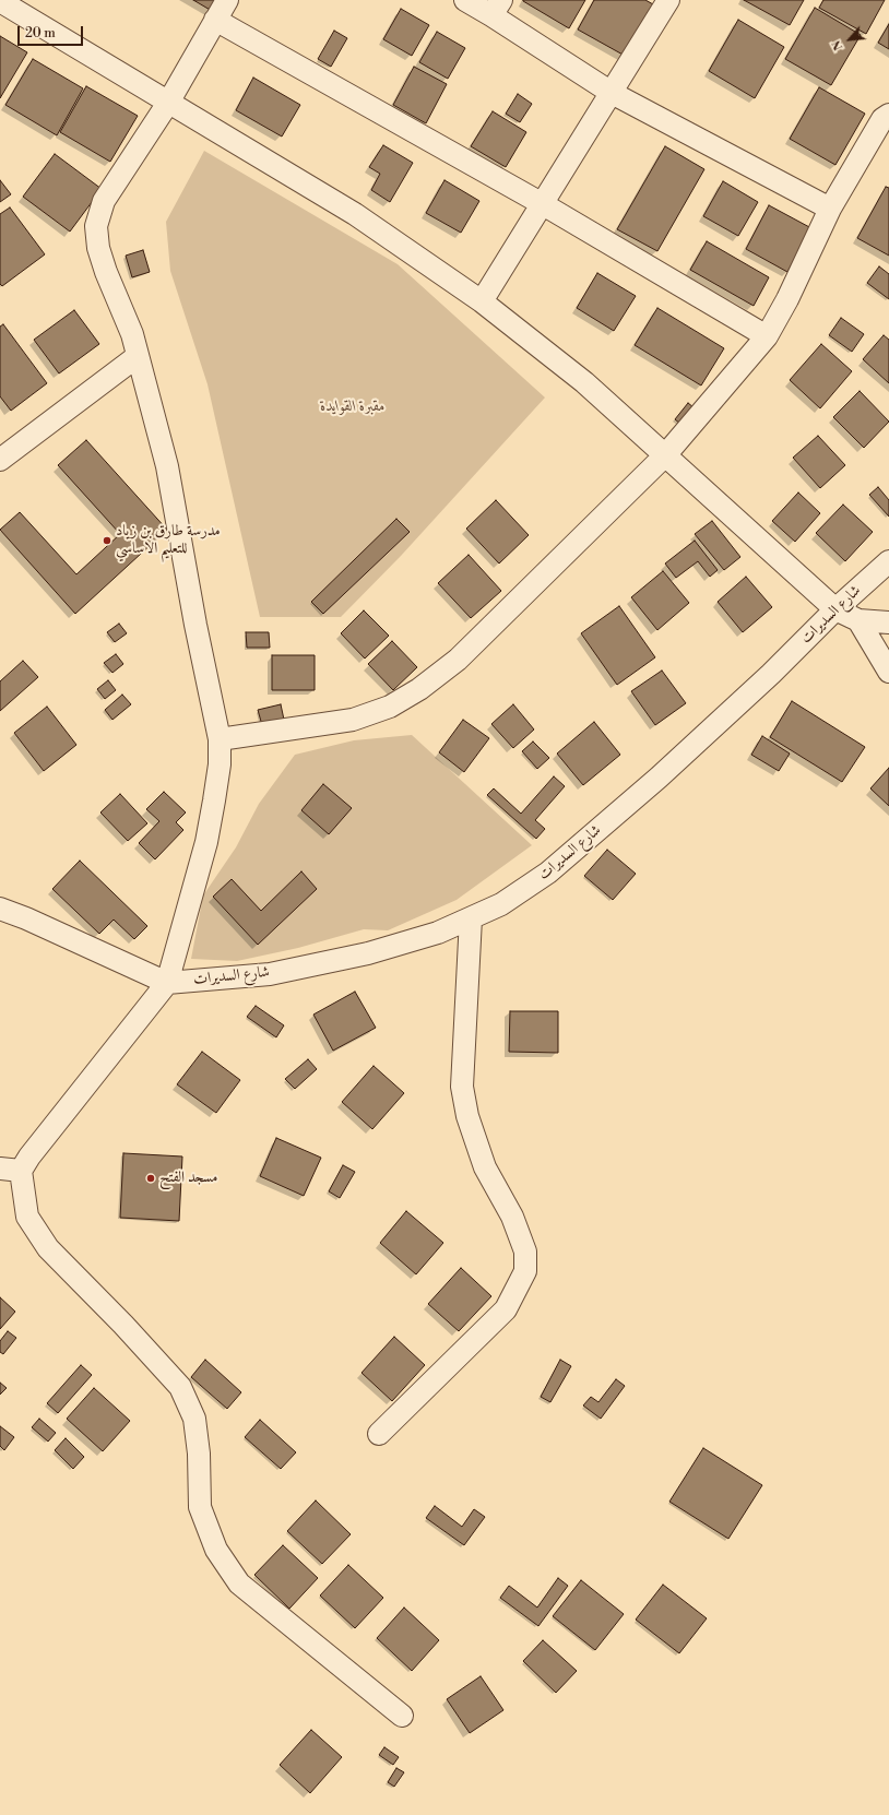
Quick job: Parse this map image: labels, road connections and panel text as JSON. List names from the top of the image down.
{
  "streets": {
    "street": ["شارع السديرات"]
  },
  "parks": ["مقبرة القوايدة"],
  "places": ["مدرسة طارق بن زياد للتعليم الاساسي", "مسجد الفتح"],
  "scale_bar": "20 m",
  "north": "bottom left"
}
